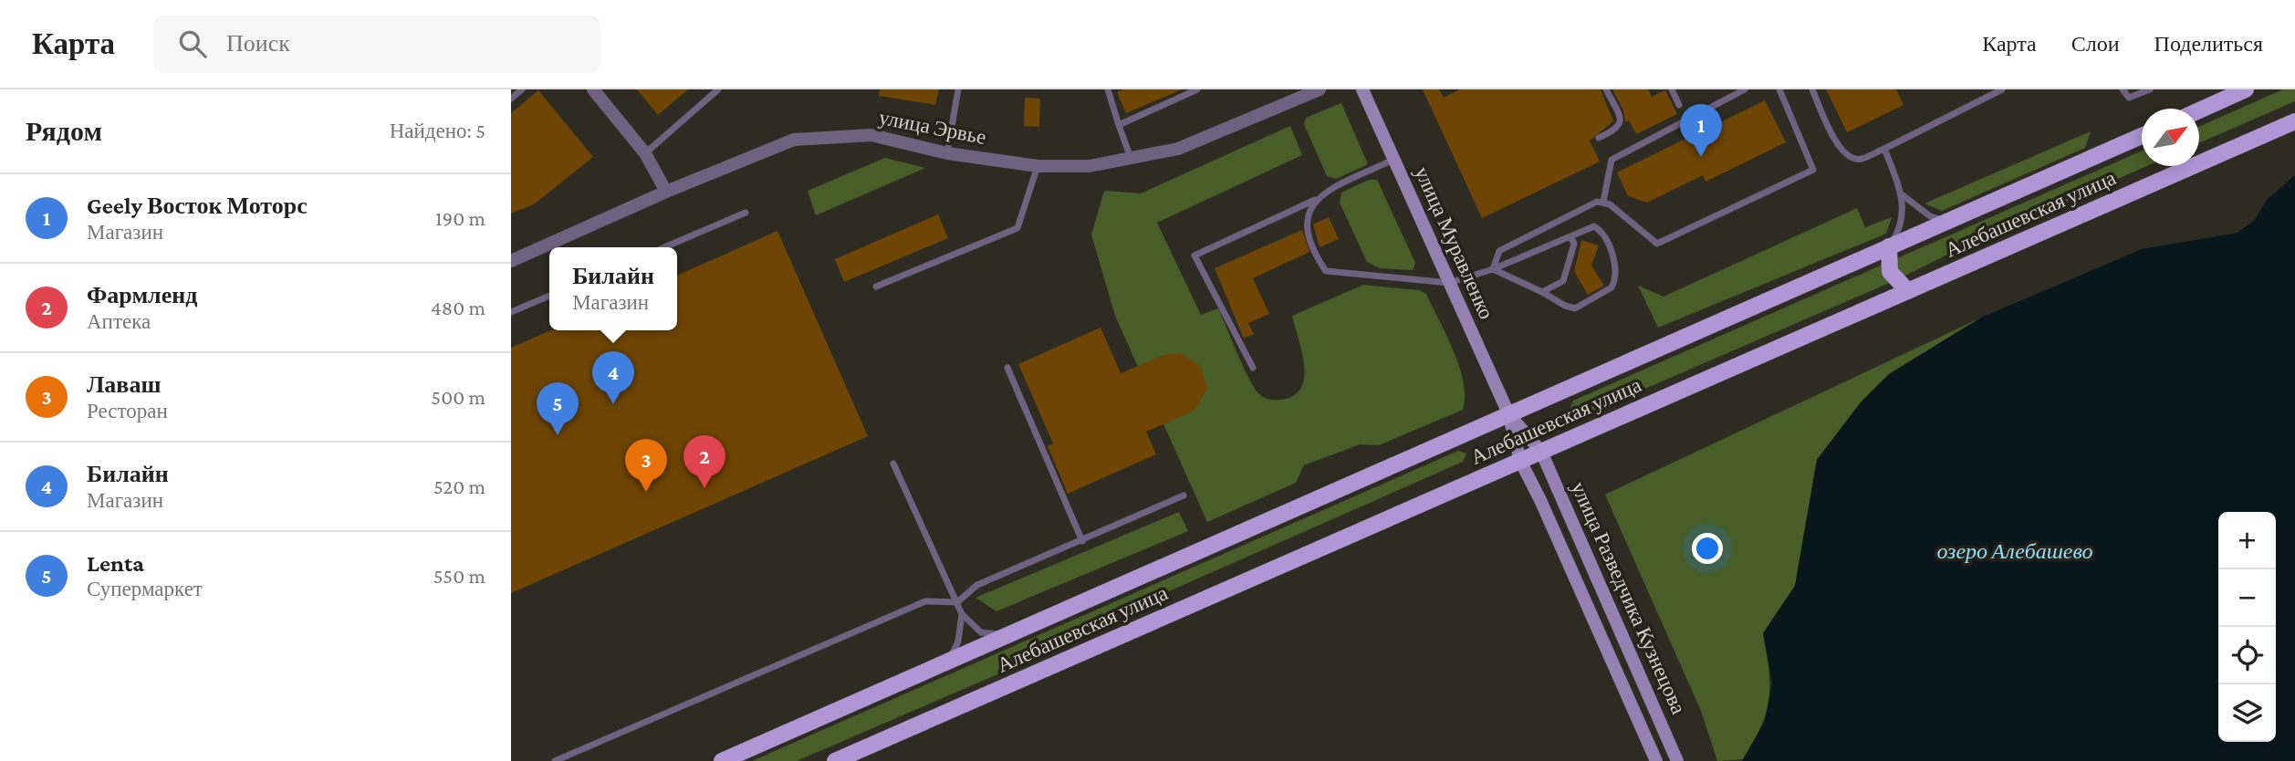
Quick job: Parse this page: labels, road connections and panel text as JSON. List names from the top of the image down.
{
  "streets": {
    "main road": ["Алебашевская улица", "улица Муравленко", "улица Разведчика Кузнецова"],
    "street": ["улица Эрвье"]
  },
  "crossings": [
    ["Алебашевская улица", "улица Муравленко"],
    ["Алебашевская улица", "улица Разведчика Кузнецова"],
    ["улица Муравленко", "улица Разведчика Кузнецова"]
  ],
  "water": ["озеро Алебашево"],
  "north": "top right",
  "page": {
    "header": "Карта",
    "search": "Поиск",
    "nav": ["Карта", "Слои", "Поделиться"],
    "heading": ["Рядом", "Найдено: 5"],
    "pins": [
      "1",
      "4",
      "5",
      "2",
      "3"
    ],
    "list": [
      {
        "mark": "1",
        "name": "Geely Восток Моторс",
        "note": "Магазин",
        "value": "190 m"
      },
      {
        "mark": "2",
        "name": "Фармленд",
        "note": "Аптека",
        "value": "480 m"
      },
      {
        "mark": "3",
        "name": "Лаваш",
        "note": "Ресторан",
        "value": "500 m"
      },
      {
        "mark": "4",
        "name": "Билайн",
        "note": "Магазин",
        "value": "520 m"
      },
      {
        "mark": "5",
        "name": "Lenta",
        "note": "Супермаркет",
        "value": "550 m"
      }
    ],
    "popup": ["Билайн", "Магазин"],
    "map_buttons": ["+", "−"]
  }
}
